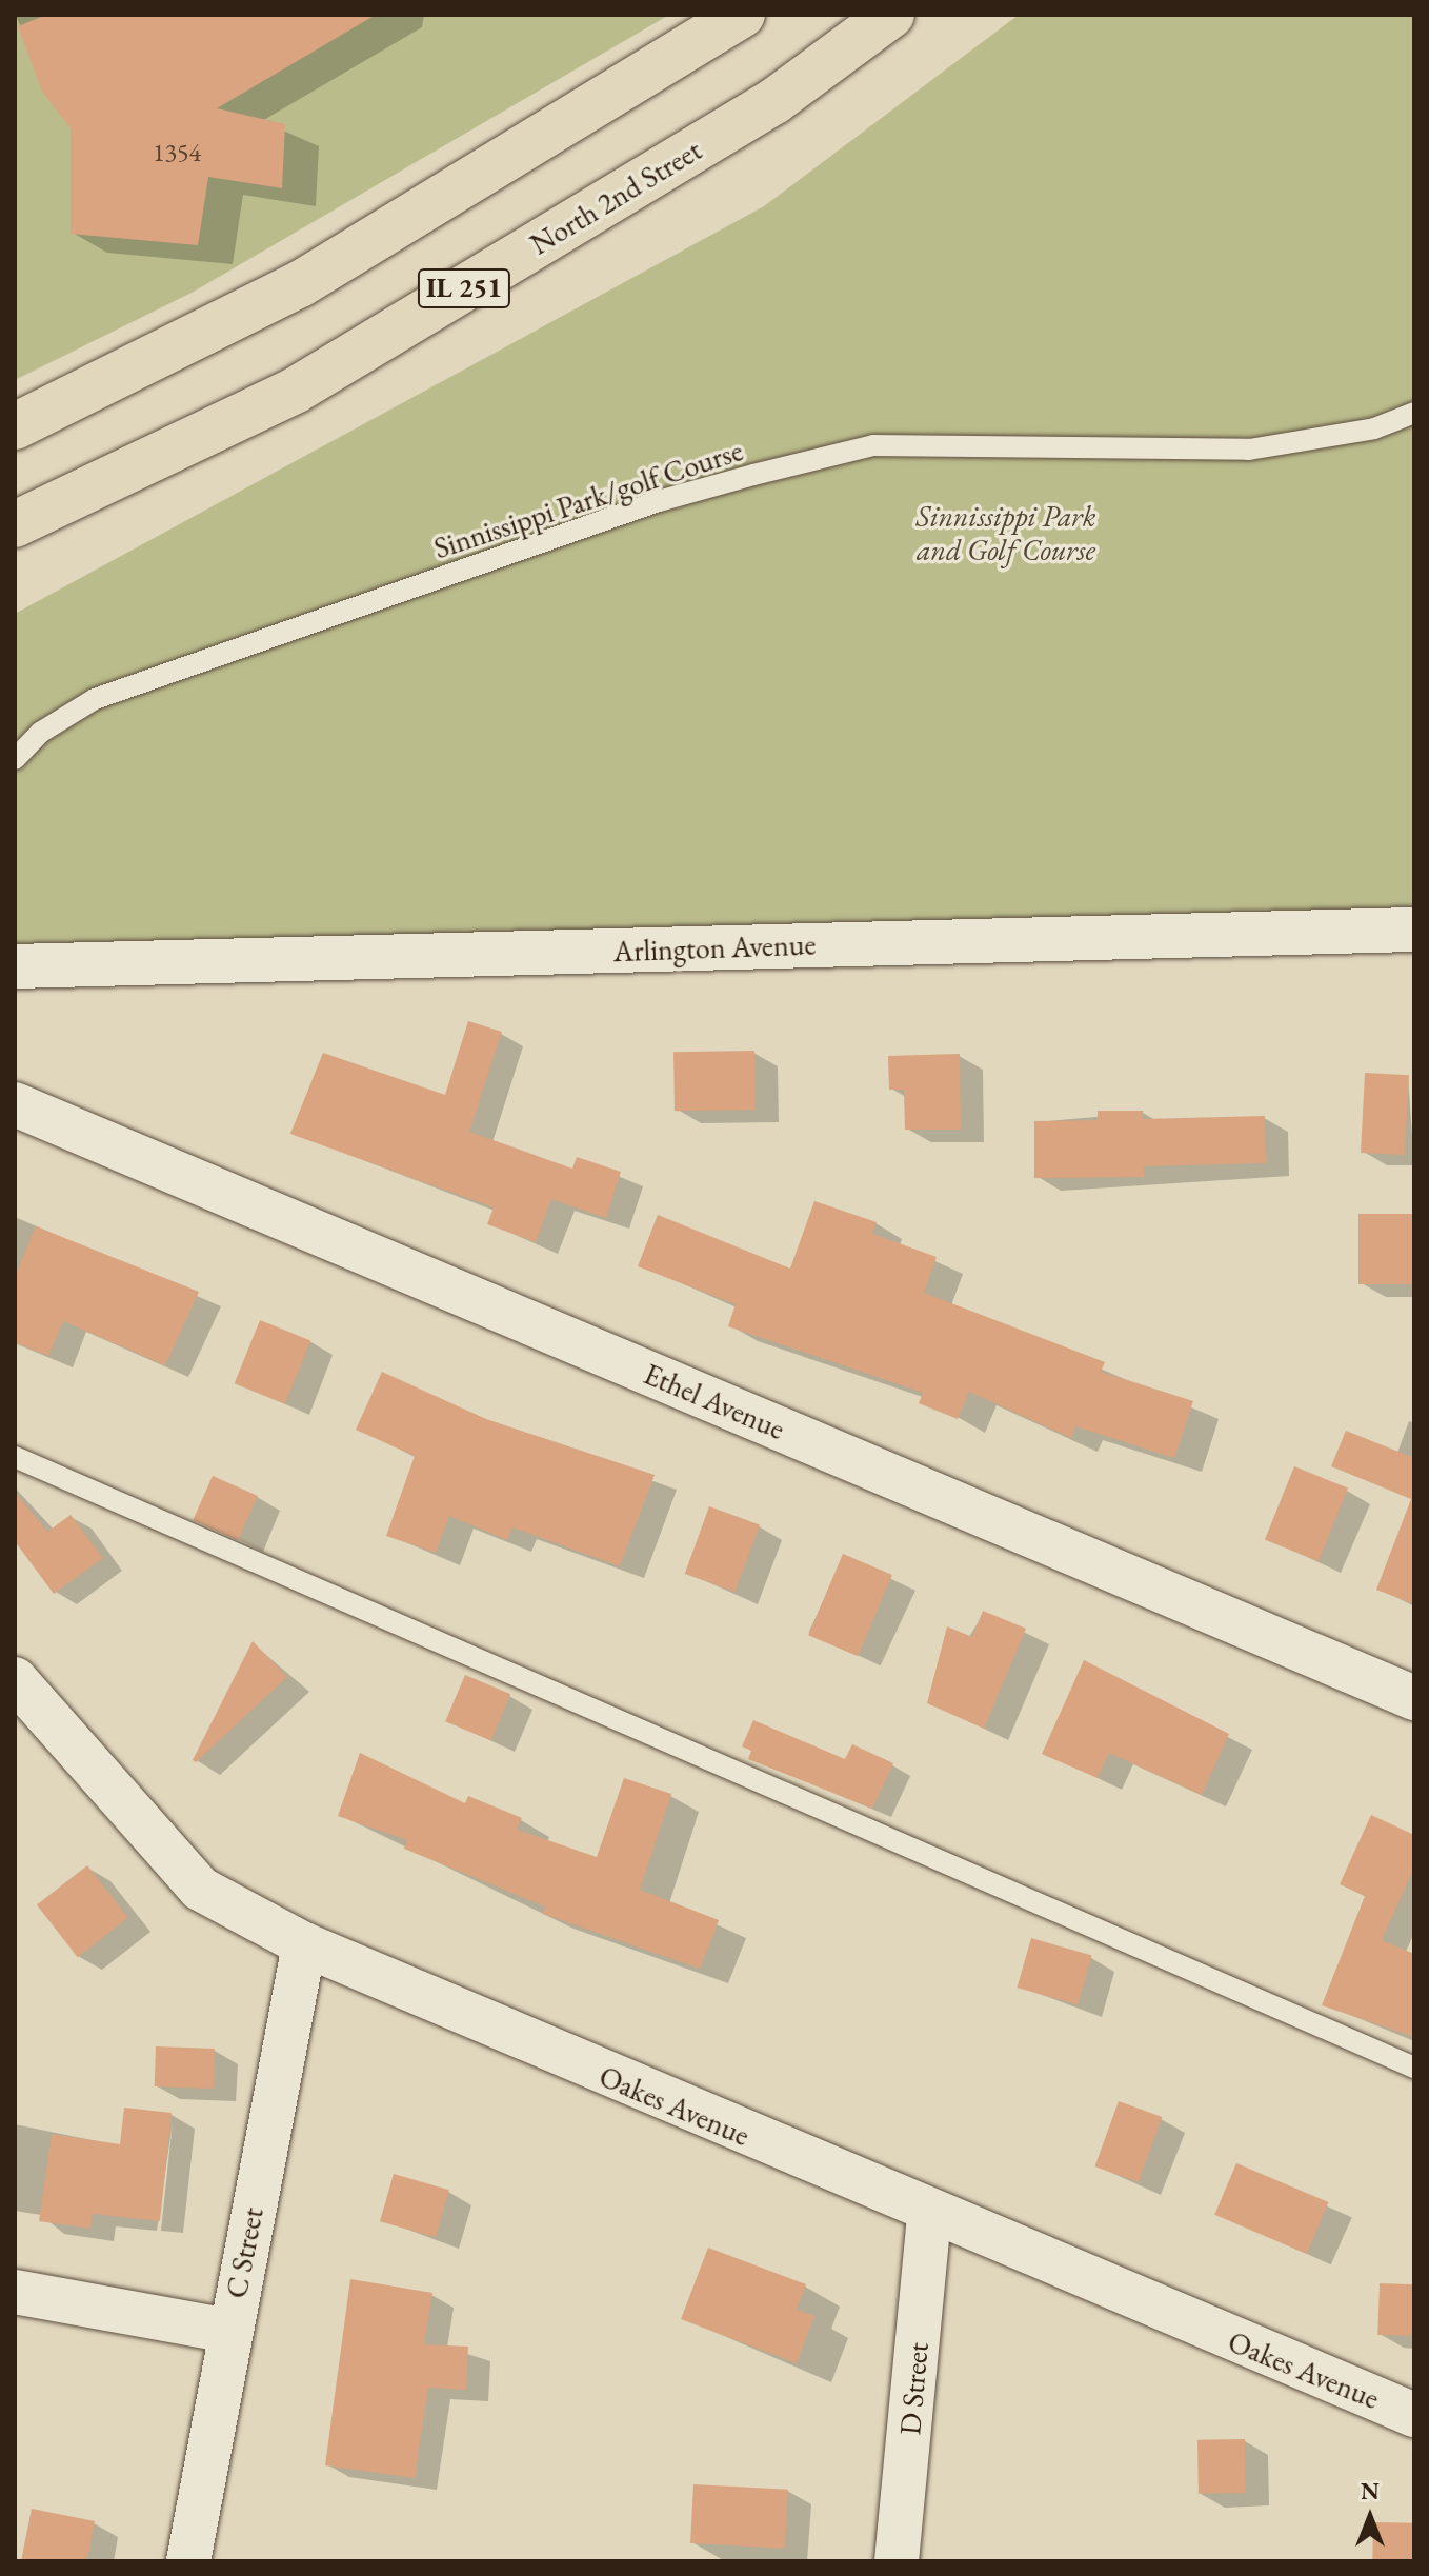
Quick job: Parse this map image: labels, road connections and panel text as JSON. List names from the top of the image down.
{
  "streets": {
    "main road": ["North 2nd Street", "IL 251"],
    "street": [
      "Arlington Avenue",
      "Ethel Avenue",
      "Oakes Avenue",
      "C Street",
      "D Street"
    ],
    "lane": ["Sinnissippi Park/golf Course"]
  },
  "crossings": [
    ["Oakes Avenue", "C Street"],
    ["Oakes Avenue", "D Street"]
  ],
  "parks": ["Sinnissippi Park and Golf Course"],
  "house_numbers": ["1354"],
  "north": "top"
}
